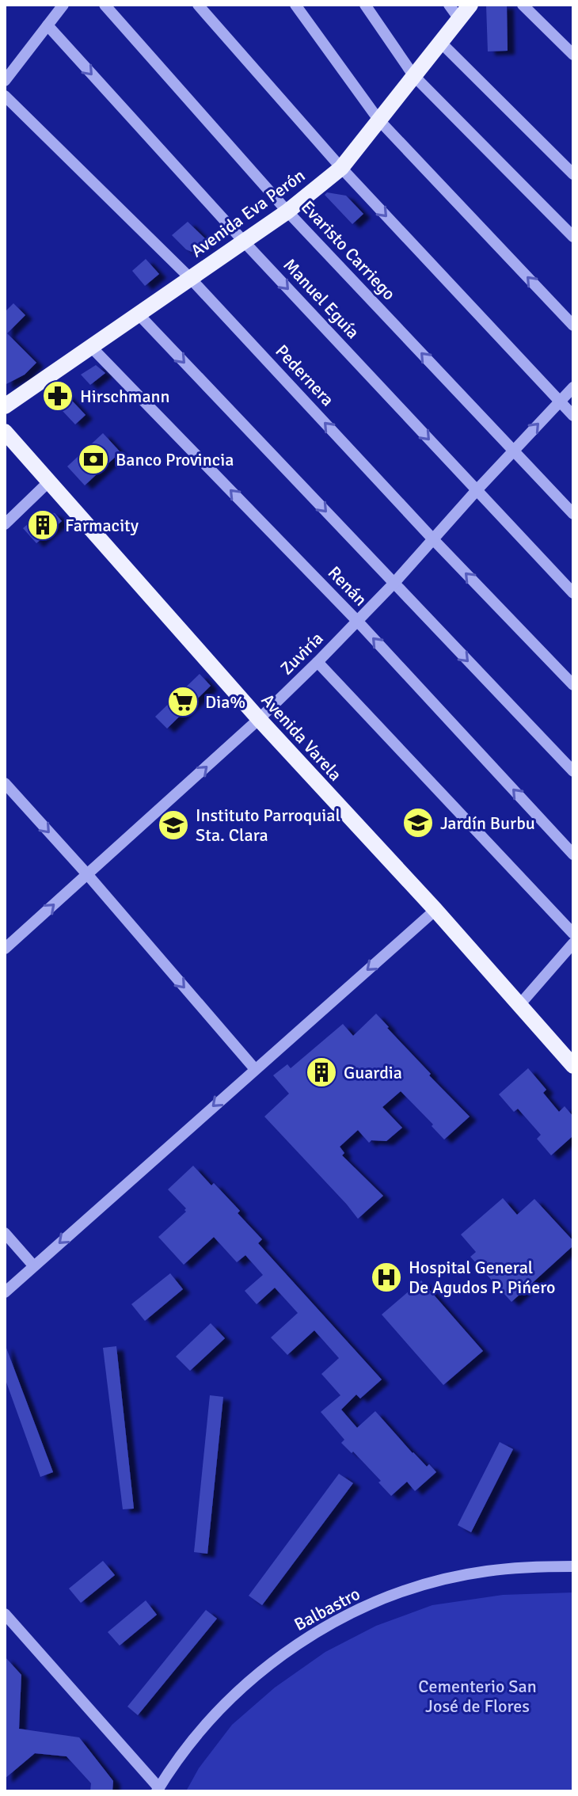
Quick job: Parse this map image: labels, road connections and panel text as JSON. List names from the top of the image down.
{
  "streets": {
    "main road": ["Avenida Eva Perón", "Avenida Varela"],
    "street": [
      "Evaristo Carriego",
      "Manuel Eguía",
      "Pedernera",
      "Renán",
      "Zuviría",
      "Balbastro"
    ]
  },
  "crossings": [
    ["Avenida Eva Perón", "Evaristo Carriego"],
    ["Avenida Eva Perón", "Manuel Eguía"],
    ["Avenida Eva Perón", "Pedernera"],
    ["Avenida Eva Perón", "Renán"],
    ["Evaristo Carriego", "Zuviría"],
    ["Manuel Eguía", "Zuviría"],
    ["Pedernera", "Zuviría"],
    ["Renán", "Zuviría"],
    ["Zuviría", "Avenida Varela"]
  ],
  "one_way": ["Manuel Eguía", "Zuviría"],
  "parks": ["Cementerio San José de Flores"],
  "places": {
    "pharmacy": ["Hirschmann"],
    "bank": ["Banco Provincia"],
    "building": ["Farmacity", "Guardia"],
    "supermarket": ["Dia%"],
    "school or university": ["Jardín Burbu", "Instituto Parroquial Sta. Clara"],
    "hospital": ["Hospital General De Agudos P. Pińero"]
  }
}
